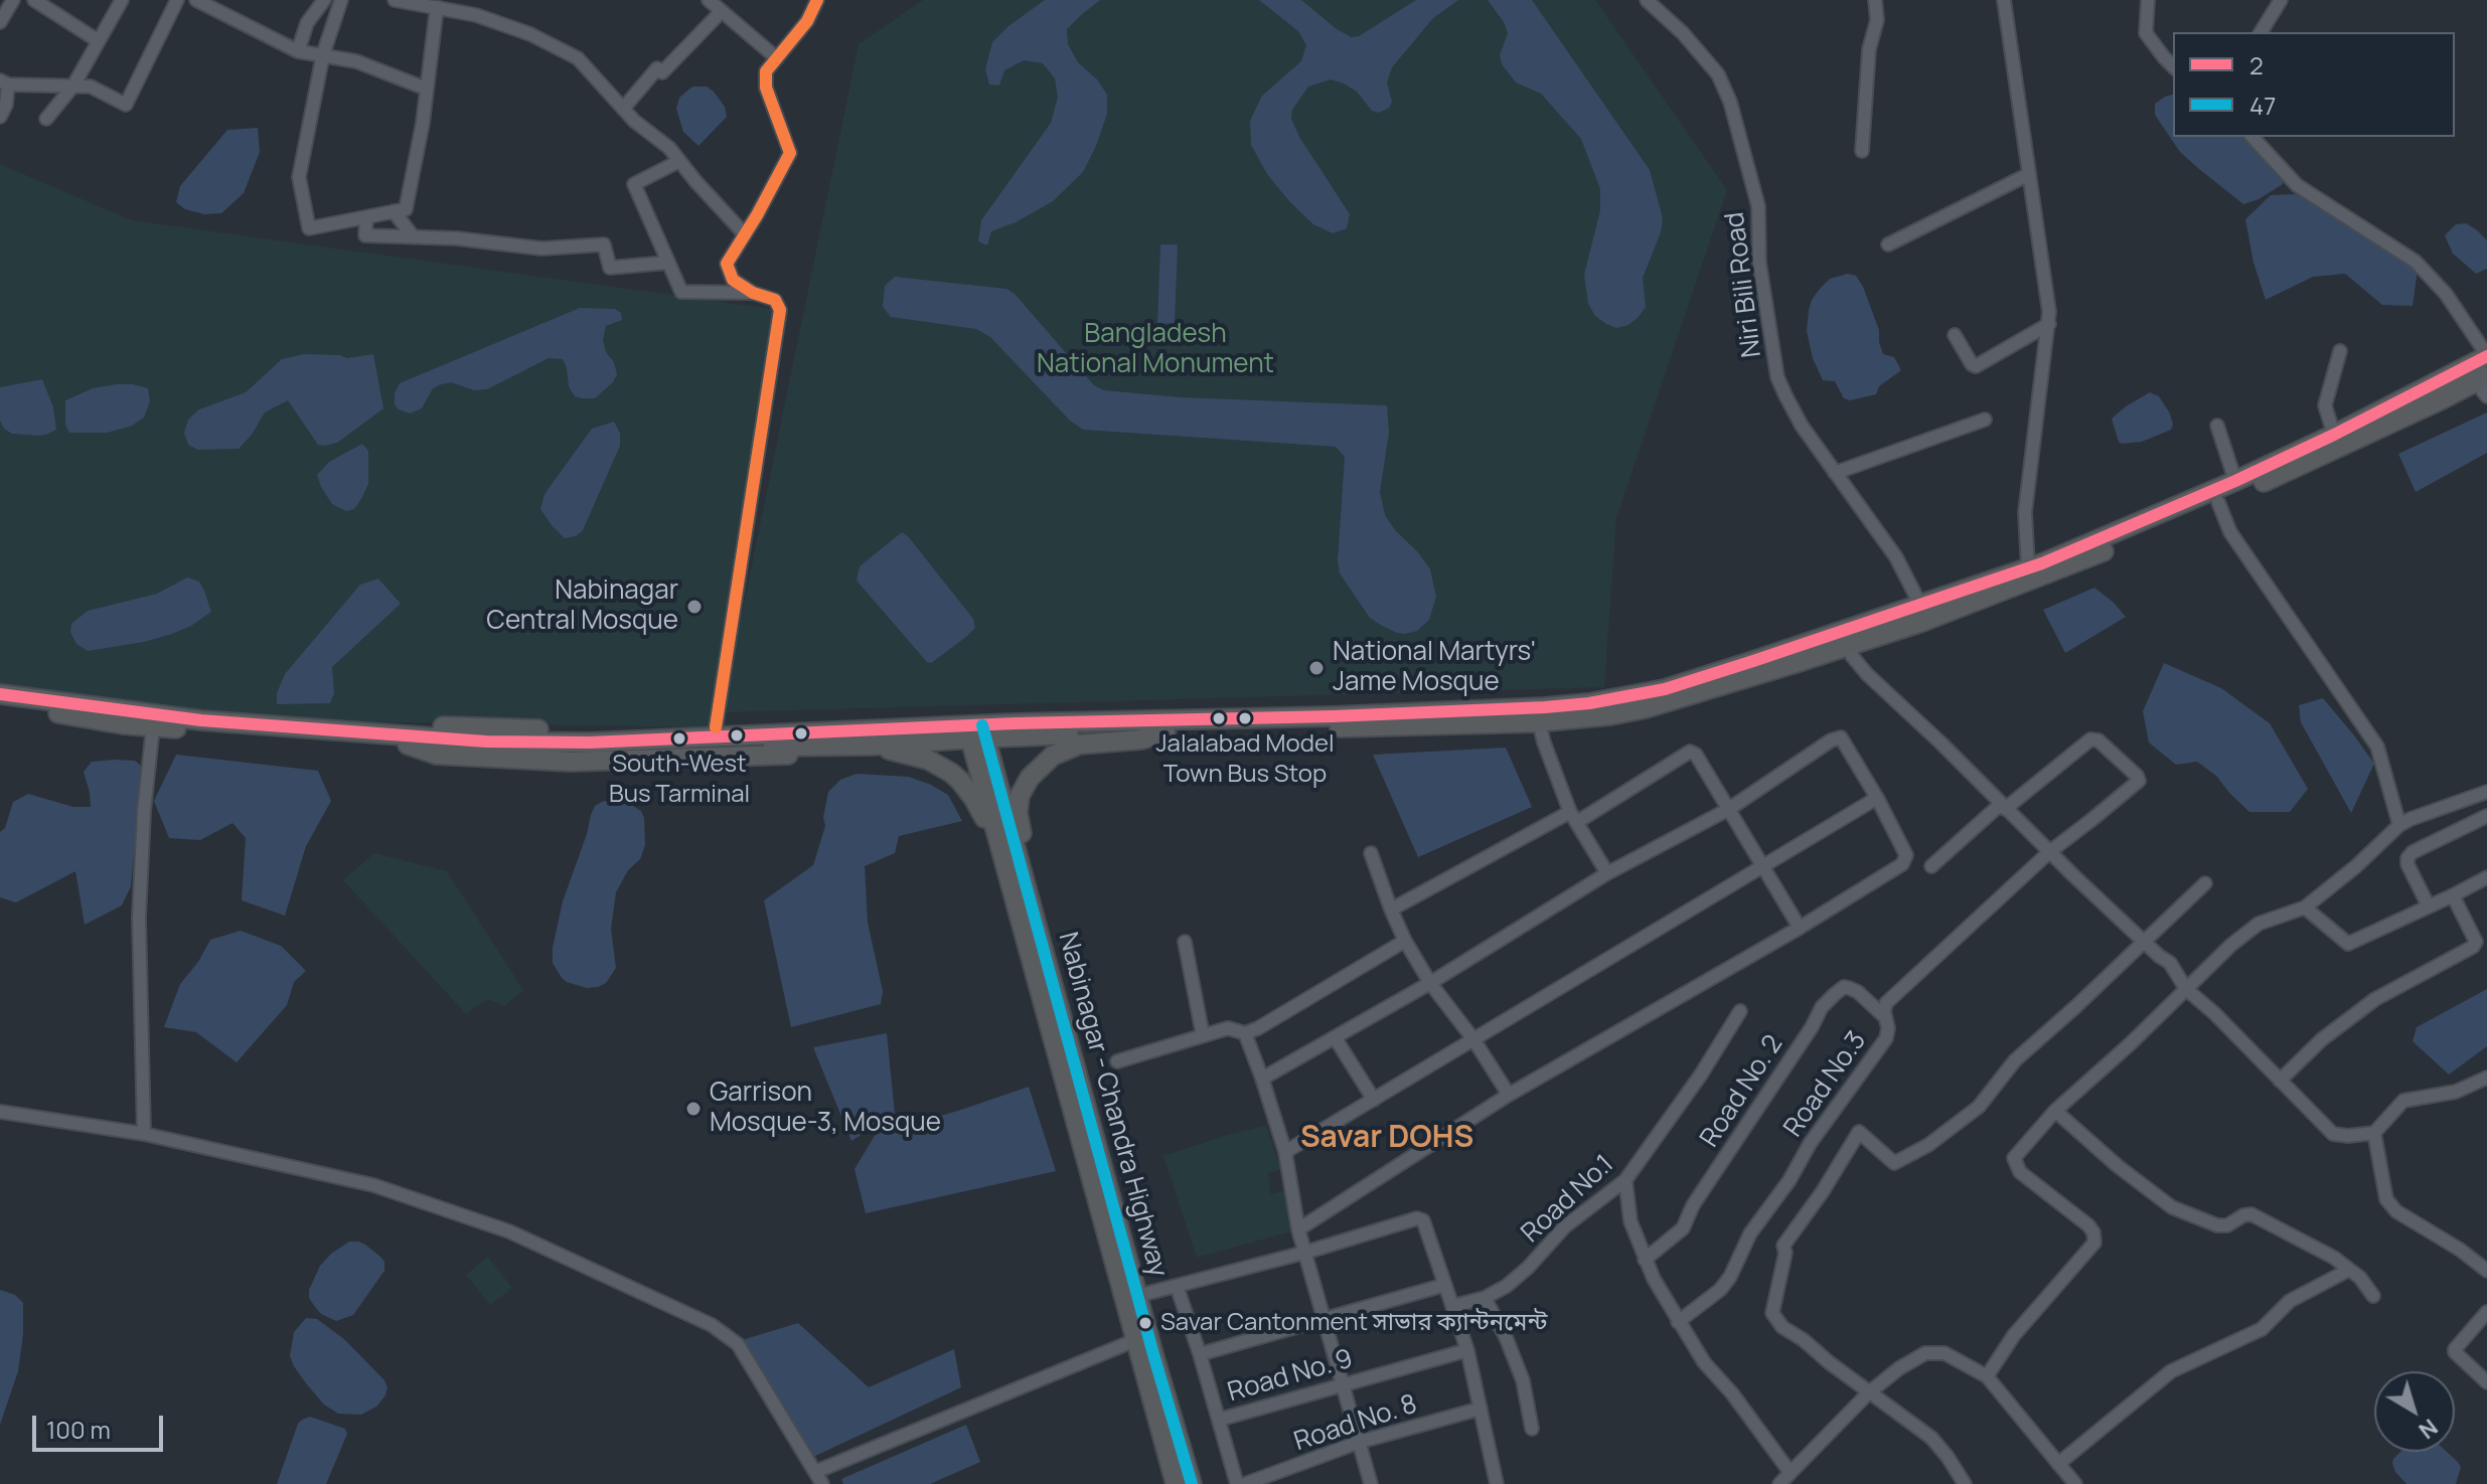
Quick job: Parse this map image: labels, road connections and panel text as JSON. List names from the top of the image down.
{
  "streets": {
    "highway": ["Nabinagar - Chandra Highway"],
    "street": [
      "Niri Bili Road",
      "Road No.3",
      "Road No. 2",
      "Road No.1",
      "Road No. 9",
      "Road No. 8"
    ]
  },
  "crossings": [
    ["Road No.3", "Road No. 2"]
  ],
  "districts": ["Savar DOHS"],
  "parks": ["Bangladesh National Monument"],
  "places": [
    "Nabinagar Central Mosque",
    "National Martyrs' Jame Mosque",
    "Jalalabad Model Town Bus Stop",
    "South-West Bus Tarminal",
    "Garrison Mosque-3, Mosque",
    "Savar Cantonment সাভার ক্যান্টনমেন্ট"
  ],
  "lines": ["transit line 2", "transit line 47"],
  "legend": ["2", "47"],
  "scale_bar": "100 m",
  "north": "bottom right"
}
